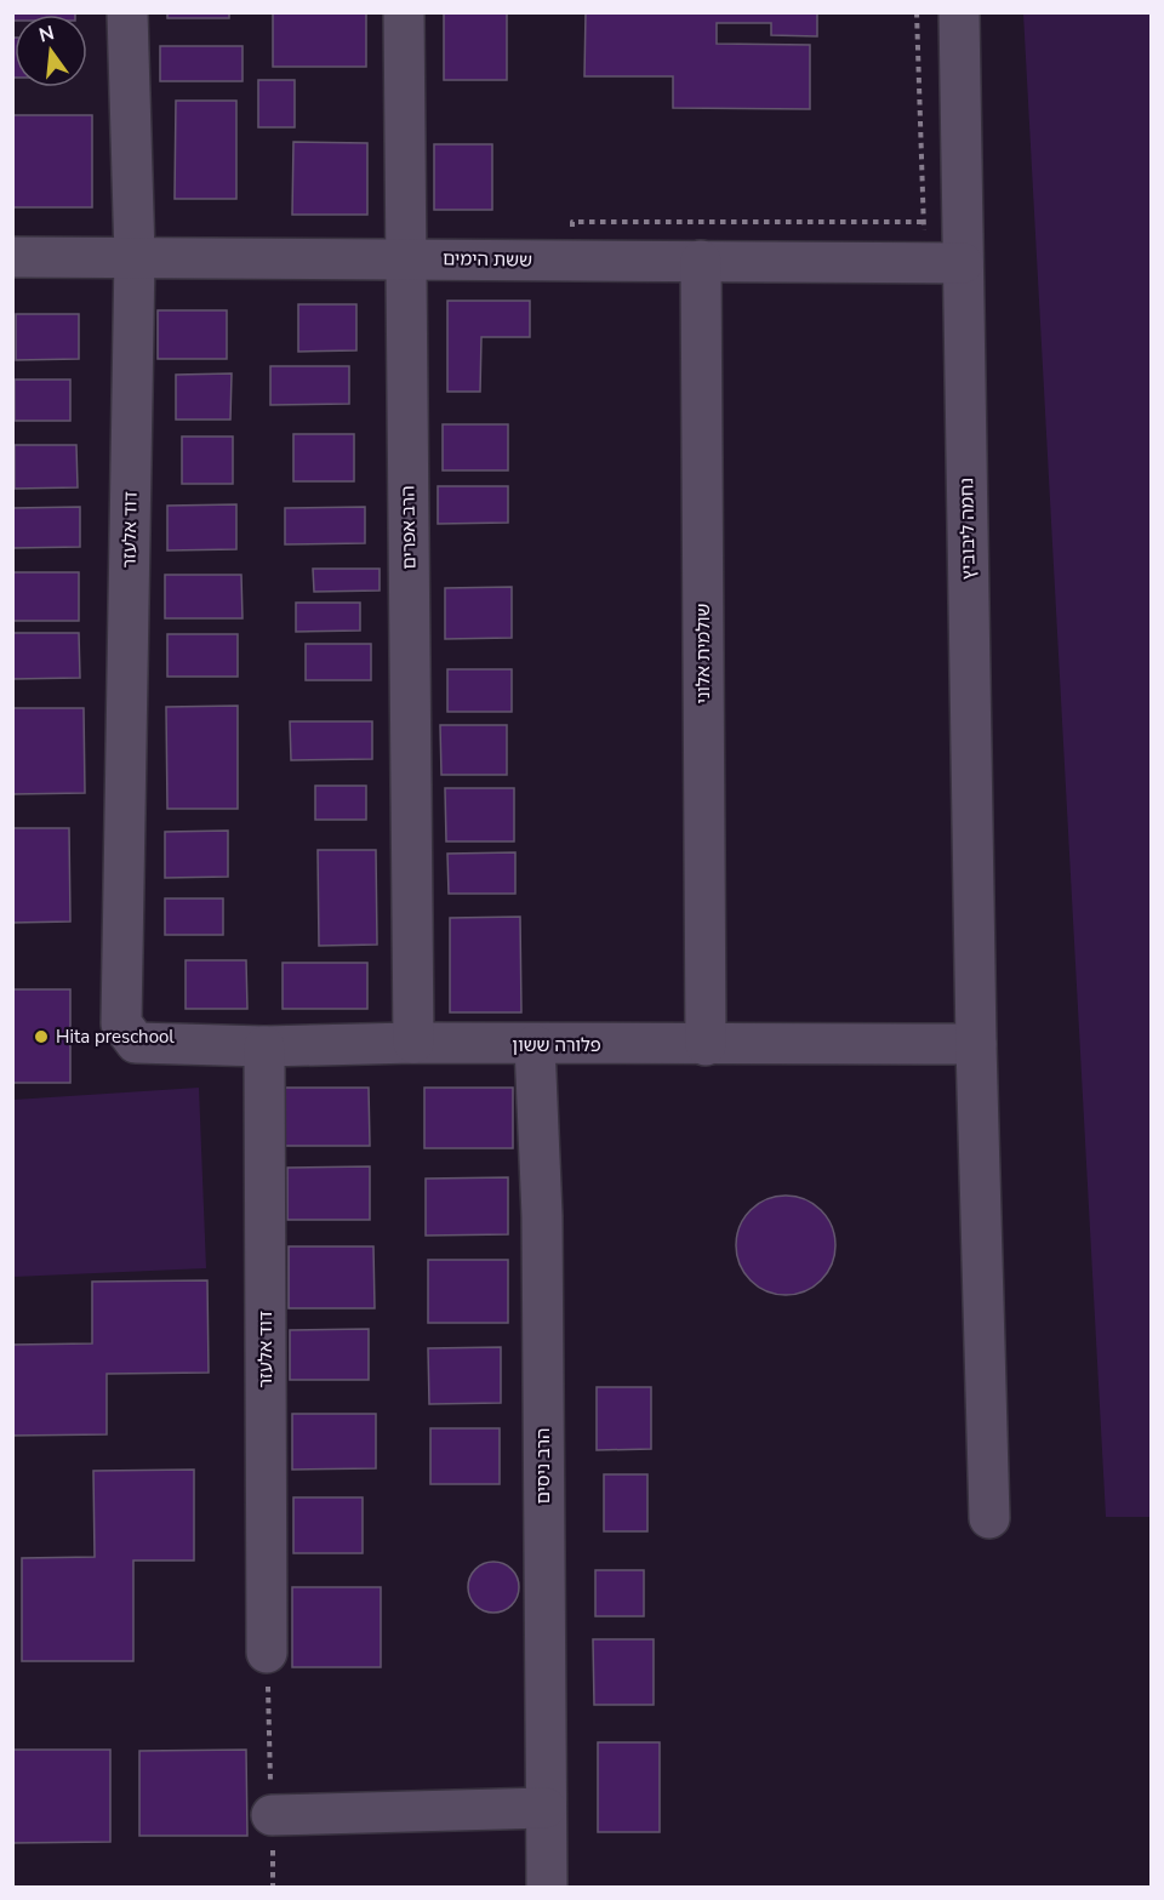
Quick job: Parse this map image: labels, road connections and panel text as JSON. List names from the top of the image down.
{
  "streets": {
    "street": [
      "ששת הימים",
      "הרב אפרים",
      "נחמה ליבוביץ",
      "דוד אלעזר",
      "שולמית אלוני",
      "פלורה ששון",
      "הרב ניסים"
    ]
  },
  "crossings": [
    ["ששת הימים", "הרב אפרים"],
    ["ששת הימים", "נחמה ליבוביץ"],
    ["ששת הימים", "דוד אלעזר"],
    ["ששת הימים", "שולמית אלוני"],
    ["הרב אפרים", "פלורה ששון"],
    ["נחמה ליבוביץ", "פלורה ששון"],
    ["דוד אלעזר", "פלורה ששון"],
    ["שולמית אלוני", "פלורה ששון"],
    ["פלורה ששון", "הרב ניסים"]
  ],
  "places": ["Hita preschool"],
  "north": "top"
}
